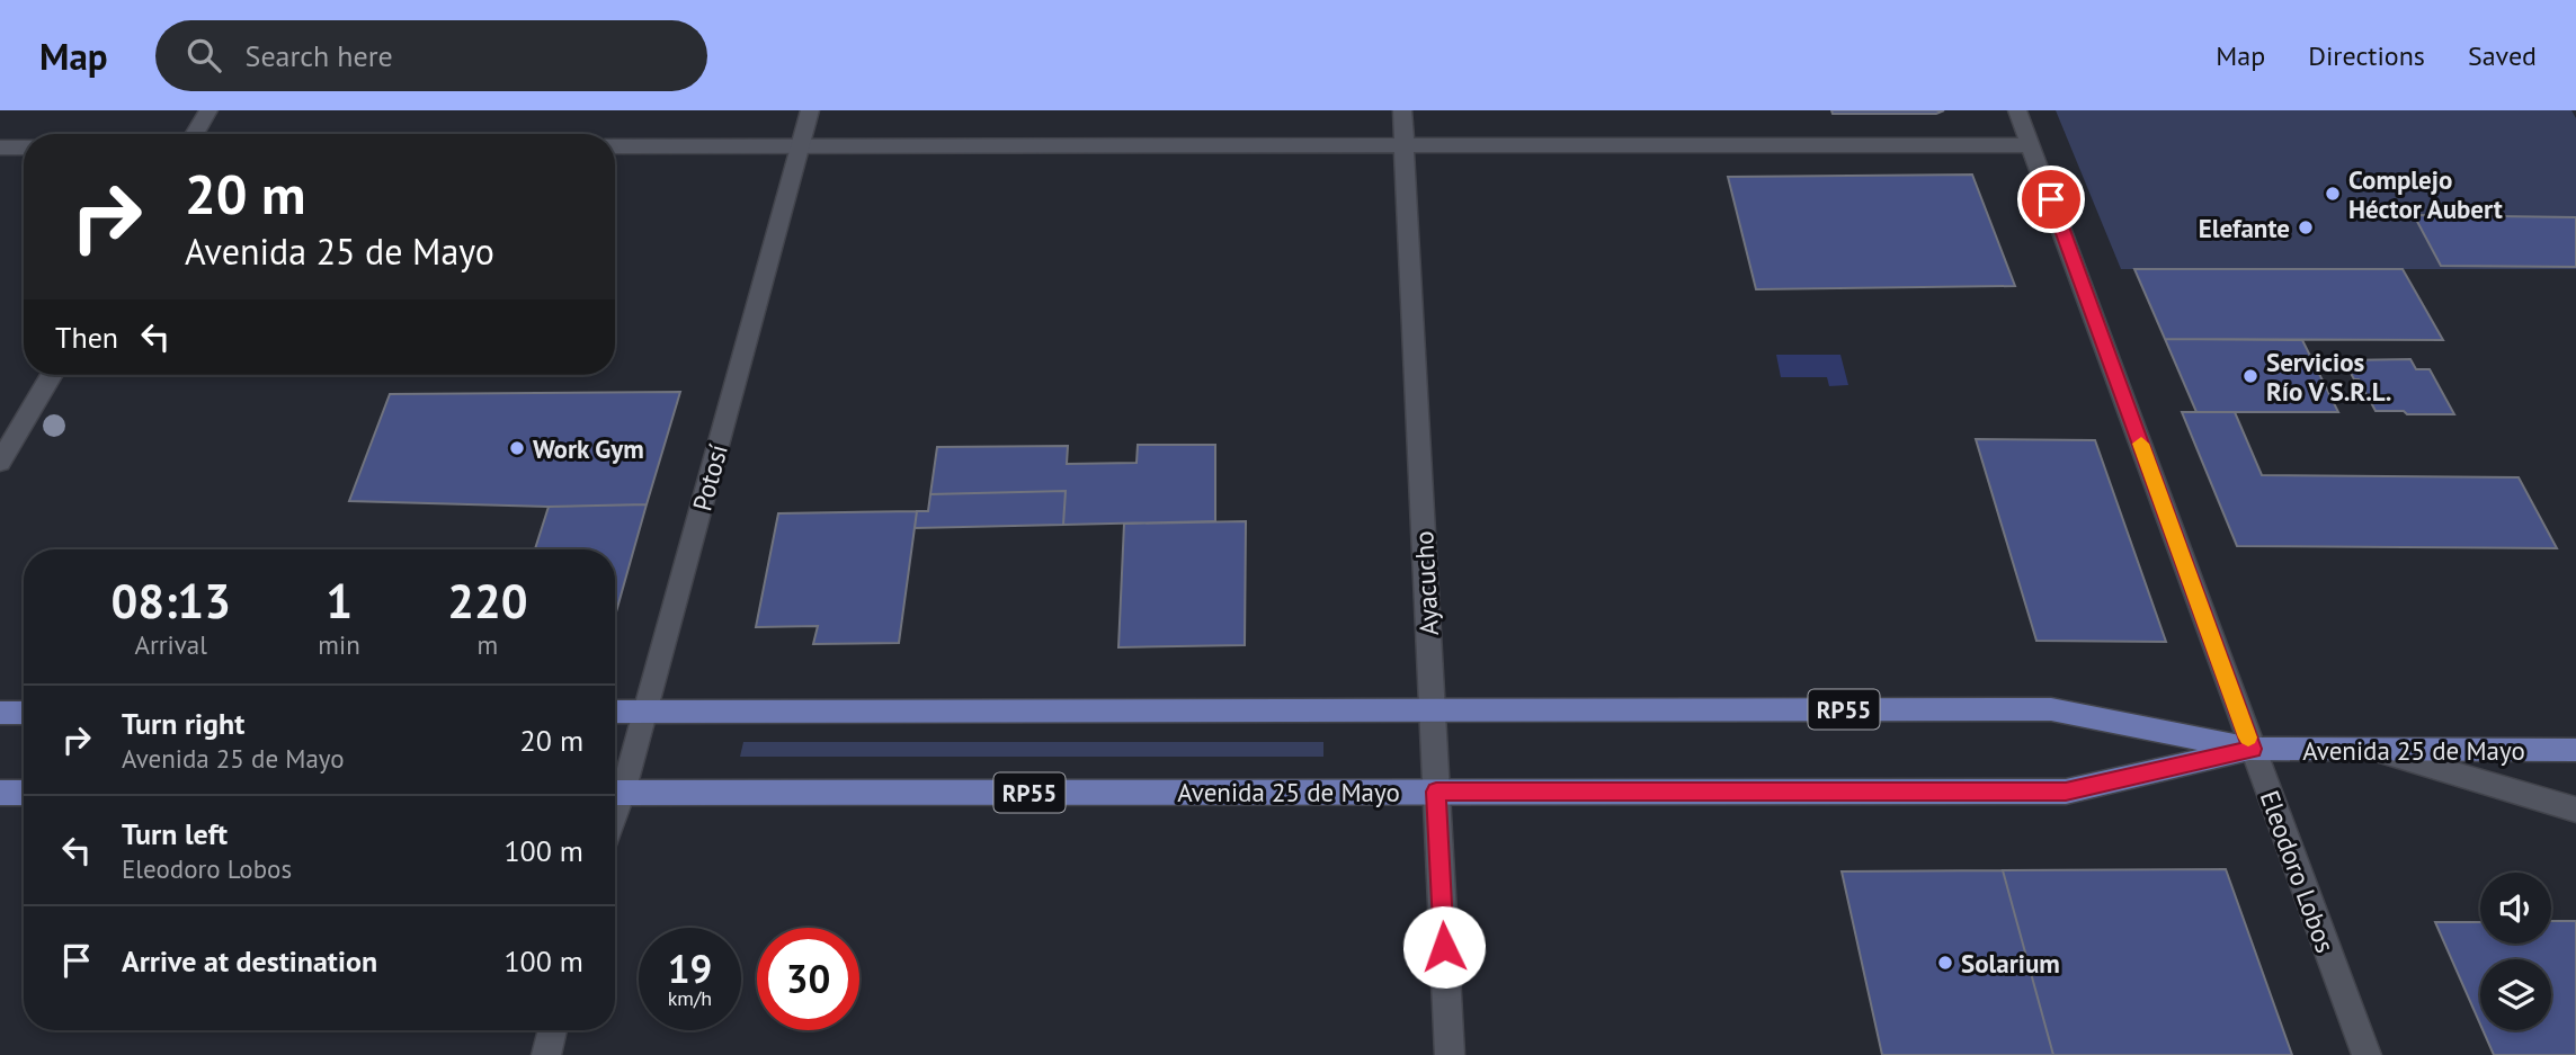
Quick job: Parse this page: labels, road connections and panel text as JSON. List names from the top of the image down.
{
  "streets": {
    "main road": ["RP55", "Avenida 25 de Mayo"],
    "street": ["Potosí", "Ayacucho", "Eleodoro Lobos"]
  },
  "crossings": [
    ["Potosí", "Avenida 25 de Mayo"],
    ["Ayacucho", "Avenida 25 de Mayo"],
    ["Avenida 25 de Mayo", "Eleodoro Lobos"]
  ],
  "places": [
    "Complejo Héctor Aubert",
    "Elefante",
    "Servicios Río V S.R.L.",
    "Work Gym",
    "Solarium"
  ],
  "page": {
    "header": "Map",
    "search": "Search here",
    "nav": ["Map", "Directions", "Saved"],
    "turn": ["20 m", "Avenida 25 de Mayo"],
    "then": "Then",
    "eta": [
      "08:13",
      "Arrival",
      "1",
      "min",
      "220",
      "m"
    ],
    "list": [
      {
        "name": "Turn right",
        "note": "Avenida 25 de Mayo",
        "value": "20 m"
      },
      {
        "name": "Turn left",
        "note": "Eleodoro Lobos",
        "value": "100 m"
      },
      {
        "name": "Arrive at destination",
        "value": "100 m"
      }
    ],
    "speed": "19 km/h",
    "limit": "30"
  }
}
